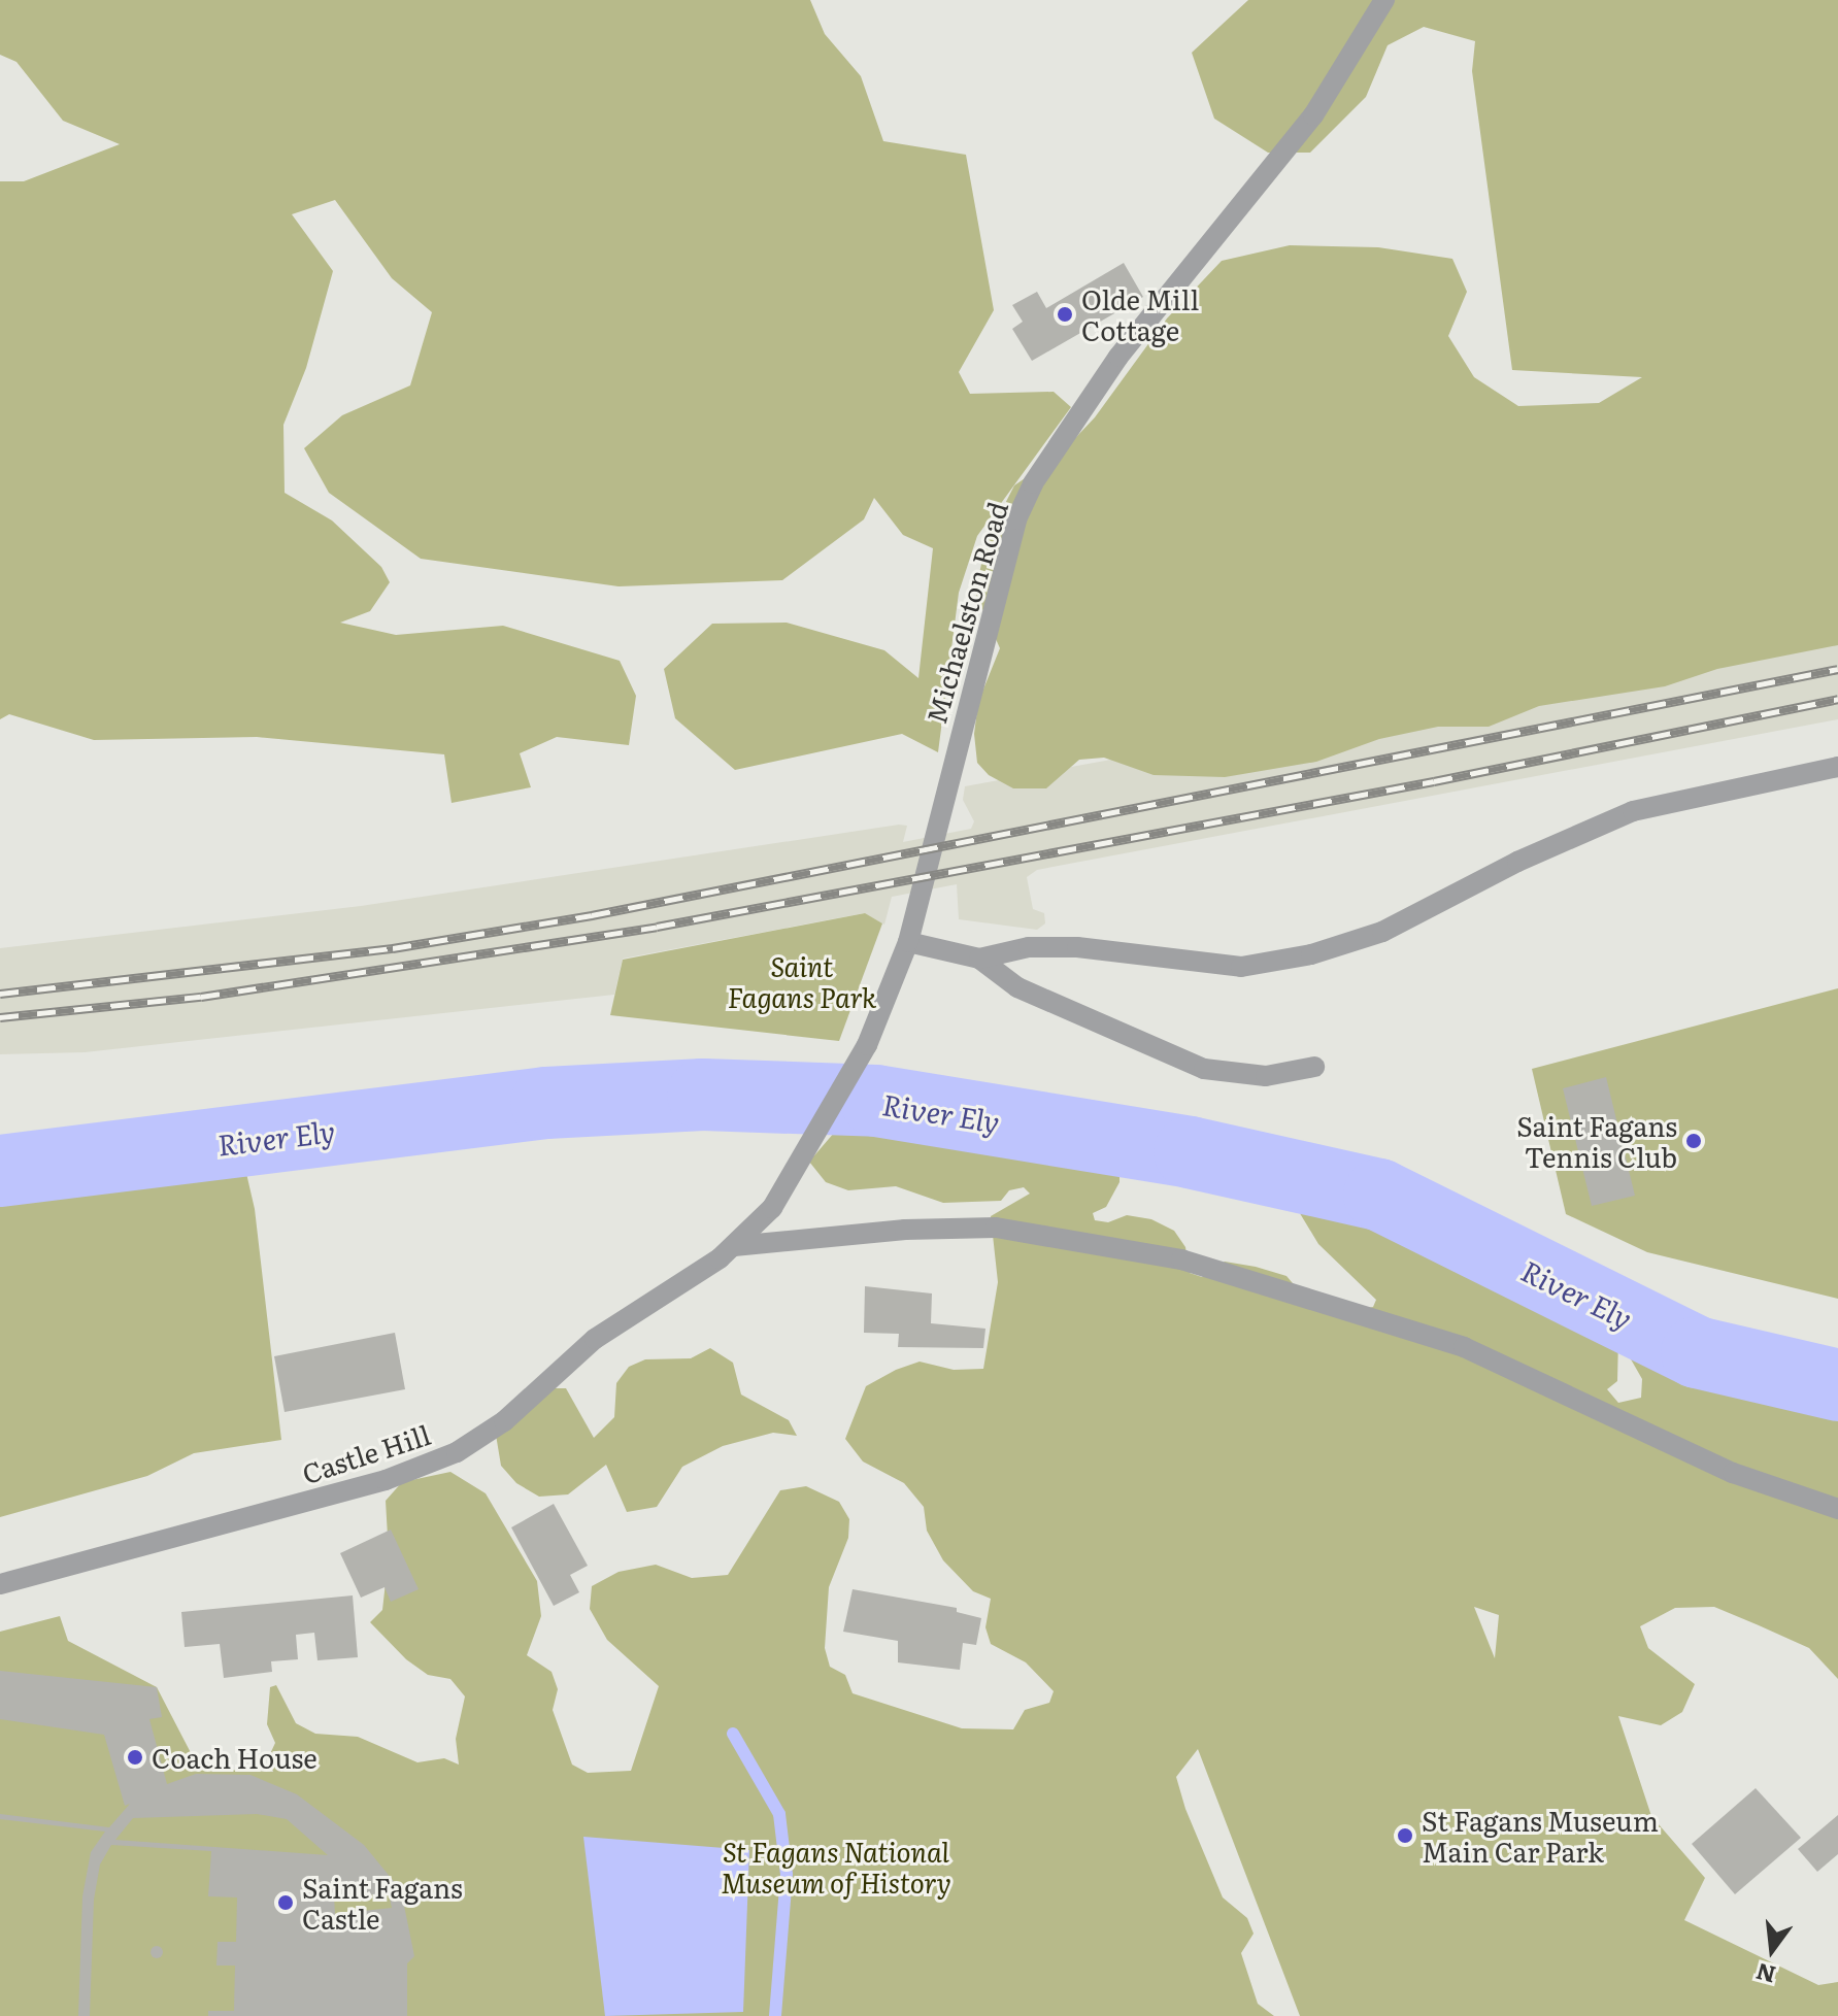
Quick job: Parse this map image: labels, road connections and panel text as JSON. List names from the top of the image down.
{
  "streets": {
    "street": ["Michaelston Road", "Castle Hill"]
  },
  "crossings": [
    ["Michaelston Road", "Castle Hill"]
  ],
  "water": ["River Ely"],
  "parks": ["Saint Fagans Park", "St Fagans National Museum of History"],
  "places": [
    "Olde Mill Cottage",
    "Saint Fagans Tennis Club",
    "Coach House",
    "St Fagans Museum Main Car Park",
    "Saint Fagans Castle"
  ],
  "north": "bottom"
}
